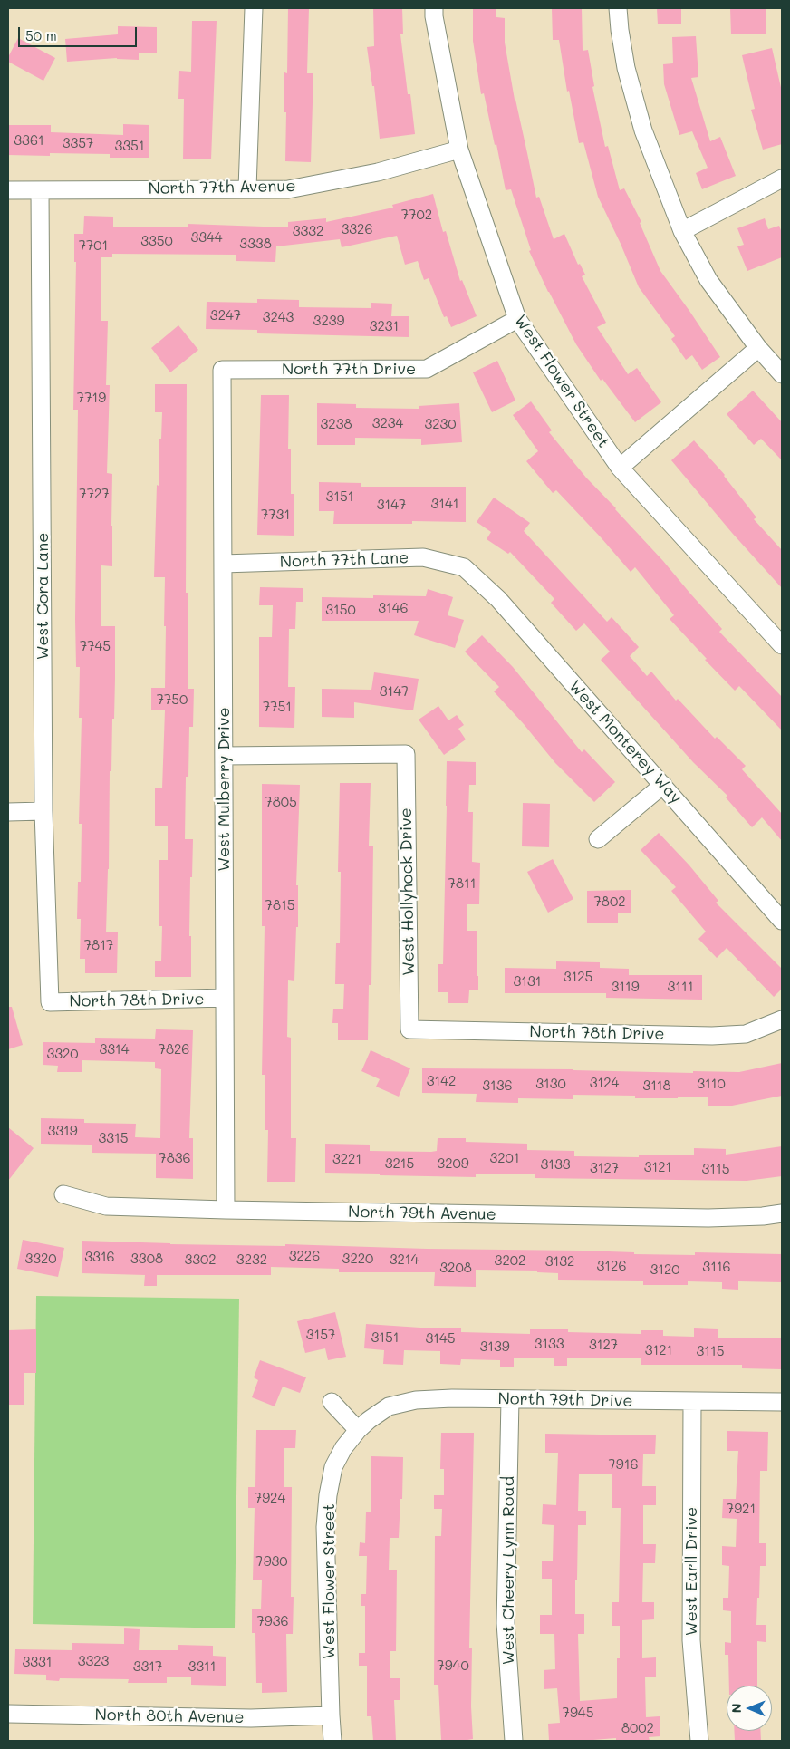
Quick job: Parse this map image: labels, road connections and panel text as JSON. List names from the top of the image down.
{
  "streets": {
    "street": [
      "North 77th Avenue",
      "North 77th Drive",
      "West Flower Street",
      "North 77th Lane",
      "West Cora Lane",
      "West Monterey Way",
      "West Mulberry Drive",
      "West Hollyhock Drive",
      "North 78th Drive",
      "North 79th Avenue",
      "North 79th Drive",
      "West Cheery Lynn Road",
      "West Earll Drive",
      "North 80th Avenue"
    ]
  },
  "crossings": [
    ["North 77th Avenue", "West Flower Street"],
    ["North 77th Avenue", "West Cora Lane"],
    ["North 77th Drive", "West Flower Street"],
    ["North 77th Drive", "West Mulberry Drive"],
    ["West Flower Street", "North 79th Drive"],
    ["West Flower Street", "North 80th Avenue"],
    ["North 77th Lane", "West Monterey Way"],
    ["North 77th Lane", "West Mulberry Drive"],
    ["West Cora Lane", "North 78th Drive"],
    ["West Mulberry Drive", "West Hollyhock Drive"],
    ["West Mulberry Drive", "North 78th Drive"],
    ["West Mulberry Drive", "North 79th Avenue"],
    ["West Hollyhock Drive", "North 78th Drive"],
    ["North 79th Drive", "West Cheery Lynn Road"],
    ["North 79th Drive", "West Earll Drive"]
  ],
  "house_numbers": [
    "3361",
    "3357",
    "3351",
    "7702",
    "3326",
    "3332",
    "3344",
    "3350",
    "3338",
    "7701",
    "3247",
    "3243",
    "3239",
    "3231",
    "7719",
    "3234",
    "3238",
    "3230",
    "7727",
    "3151",
    "3141",
    "3147",
    "7731",
    "3146",
    "3150",
    "7745",
    "3147",
    "7750",
    "7751",
    "7805",
    "7811",
    "7802",
    "7815",
    "7817",
    "3125",
    "3131",
    "3119",
    "3111",
    "3314",
    "7826",
    "3320",
    "3142",
    "3124",
    "3130",
    "3110",
    "3136",
    "3118",
    "3319",
    "3315",
    "7836",
    "3201",
    "3221",
    "3215",
    "3209",
    "3133",
    "3121",
    "3127",
    "3115",
    "3226",
    "3316",
    "3320",
    "3308",
    "3220",
    "3302",
    "3232",
    "3214",
    "3202",
    "3132",
    "3126",
    "3116",
    "3208",
    "3120",
    "3157",
    "3151",
    "3145",
    "3133",
    "3127",
    "3139",
    "3121",
    "3115",
    "7916",
    "7924",
    "7921",
    "7930",
    "7936",
    "3323",
    "3331",
    "7940",
    "3317",
    "3311",
    "7945",
    "8002"
  ],
  "scale_bar": "50 m",
  "north": "left"
}
